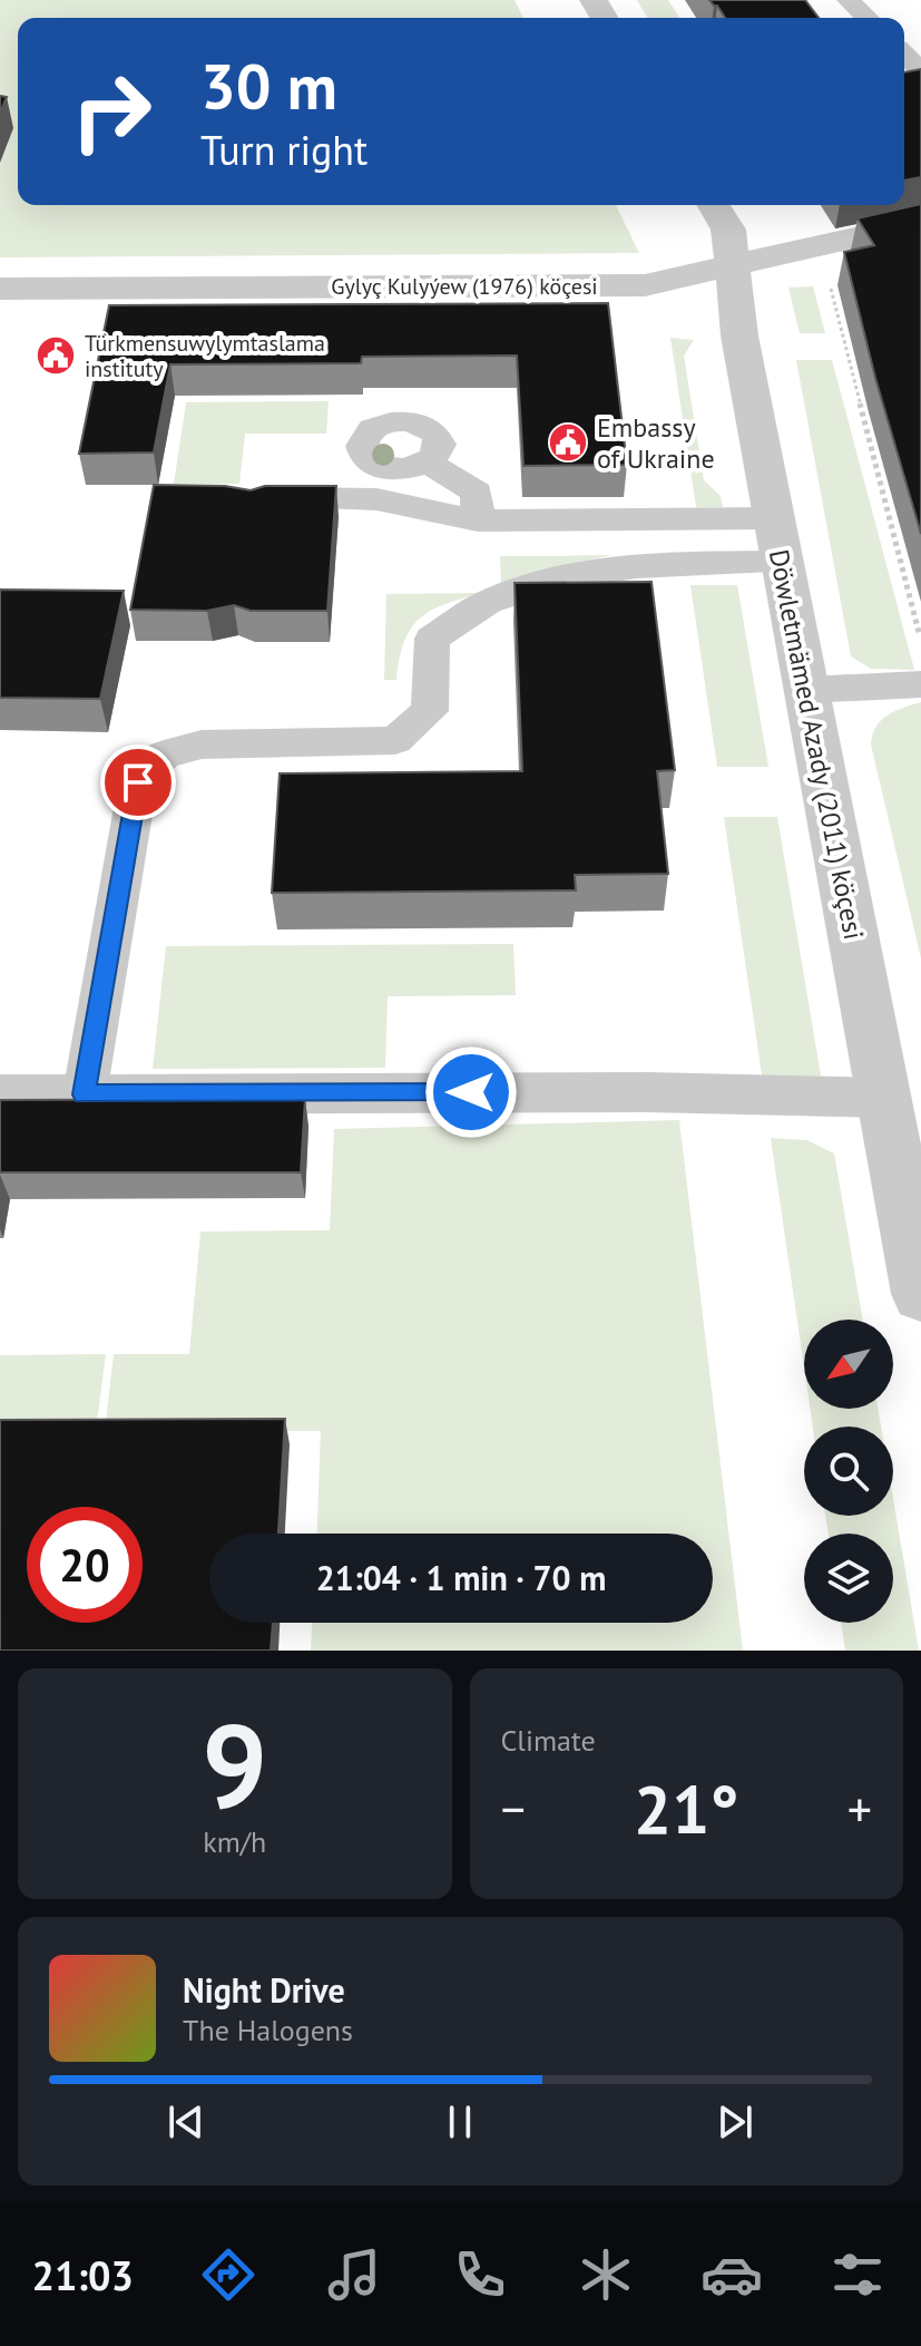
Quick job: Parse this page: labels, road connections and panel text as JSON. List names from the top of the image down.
{
  "streets": {
    "street": ["Gylyç Kulyýew (1976) köçesi", "Döwletmämed Azady (2011) köçesi"]
  },
  "crossings": [
    ["Gylyç Kulyýew (1976) köçesi", "Döwletmämed Azady (2011) köçesi"]
  ],
  "places": {
    "public building": ["Türkmensuwylymtaslama instituty", "Embassy of Ukraine"]
  },
  "north": "bottom left",
  "page": {
    "turn": ["30 m", "Turn right"],
    "limit": "20",
    "trip": "21:04 · 1 min · 70 m",
    "tile": [
      ["9", "km/h"],
      "Climate"
    ],
    "heat": ["−", "21°", "+"],
    "song": ["Night Drive", "The Halogens"],
    "tabs": "21:03"
  }
}
